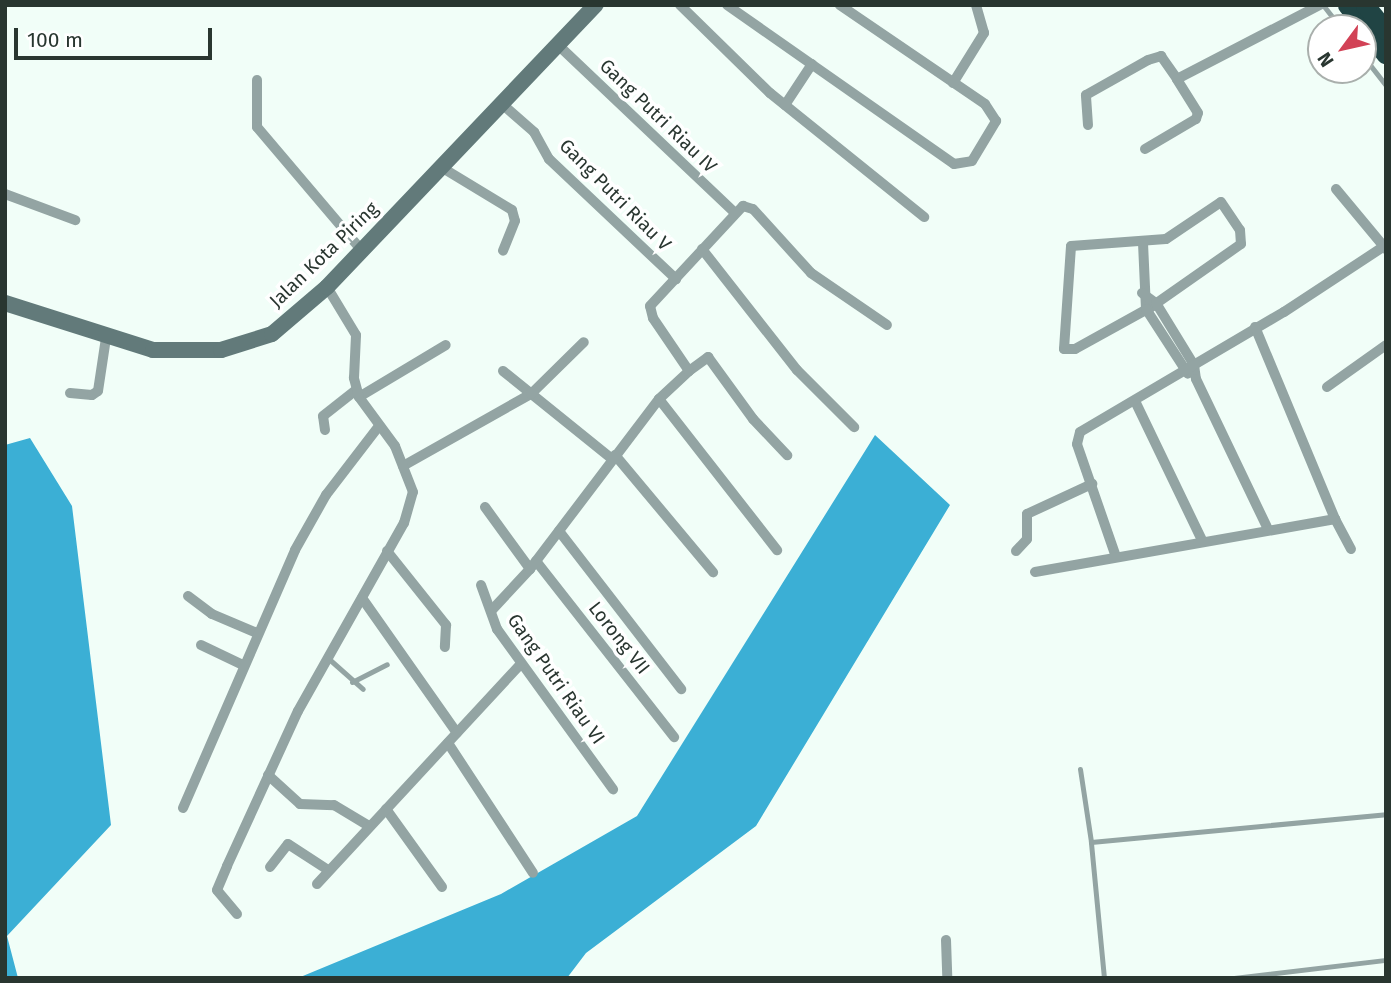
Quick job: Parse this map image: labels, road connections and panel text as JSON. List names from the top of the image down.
{
  "streets": {
    "street": [
      "Gang Putri Riau IV",
      "Gang Putri Riau V",
      "Jalan Kota Piring",
      "Lorong VII",
      "Gang Putri Riau VI"
    ]
  },
  "crossings": [
    ["Gang Putri Riau IV", "Jalan Kota Piring"],
    ["Gang Putri Riau V", "Jalan Kota Piring"]
  ],
  "scale_bar": "100 m",
  "north": "bottom left"
}
